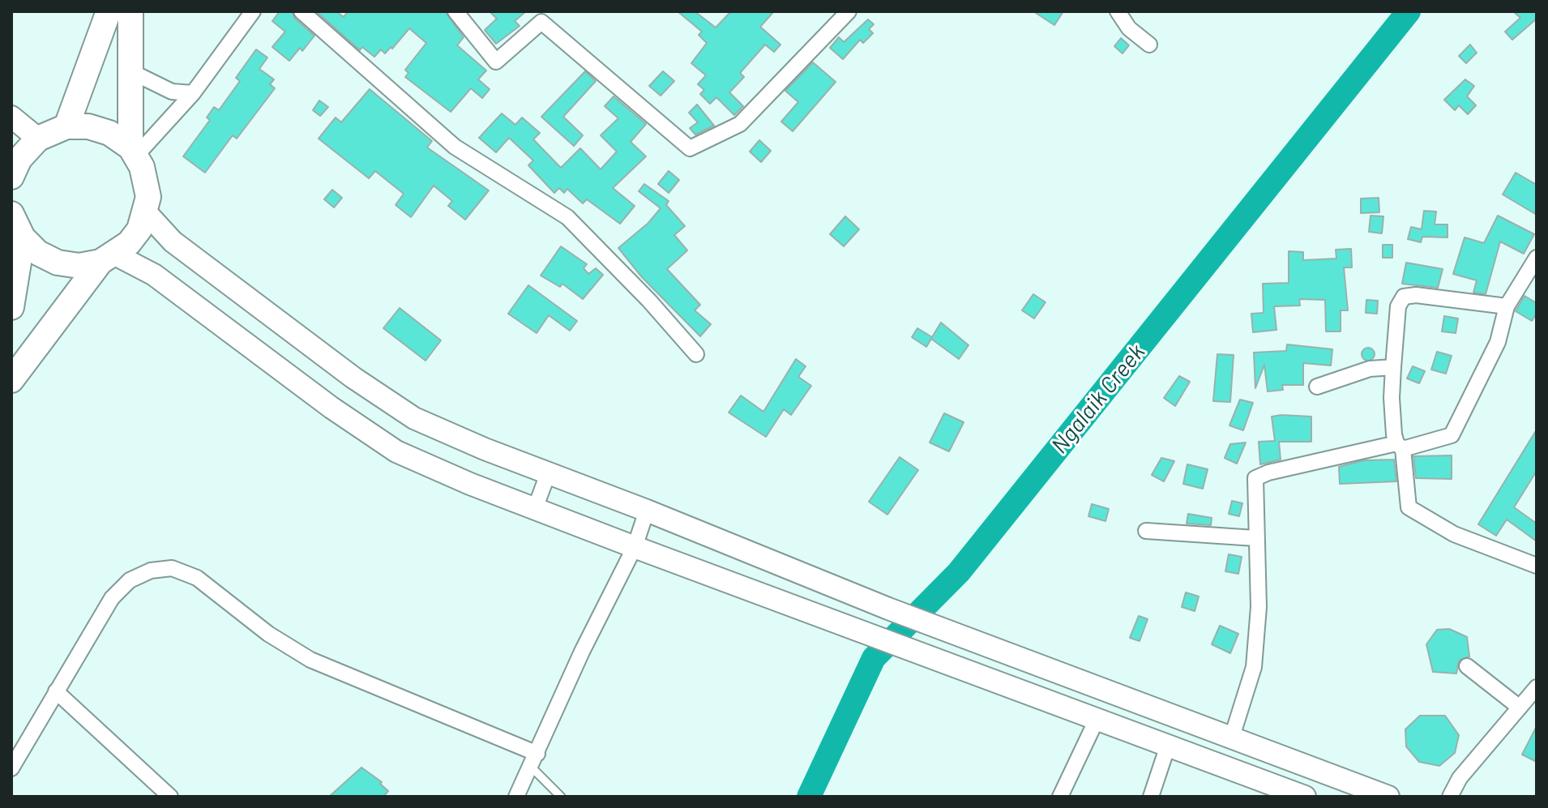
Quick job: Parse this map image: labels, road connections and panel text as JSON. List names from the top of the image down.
{
  "water": ["Ngalaik Creek"]
}
